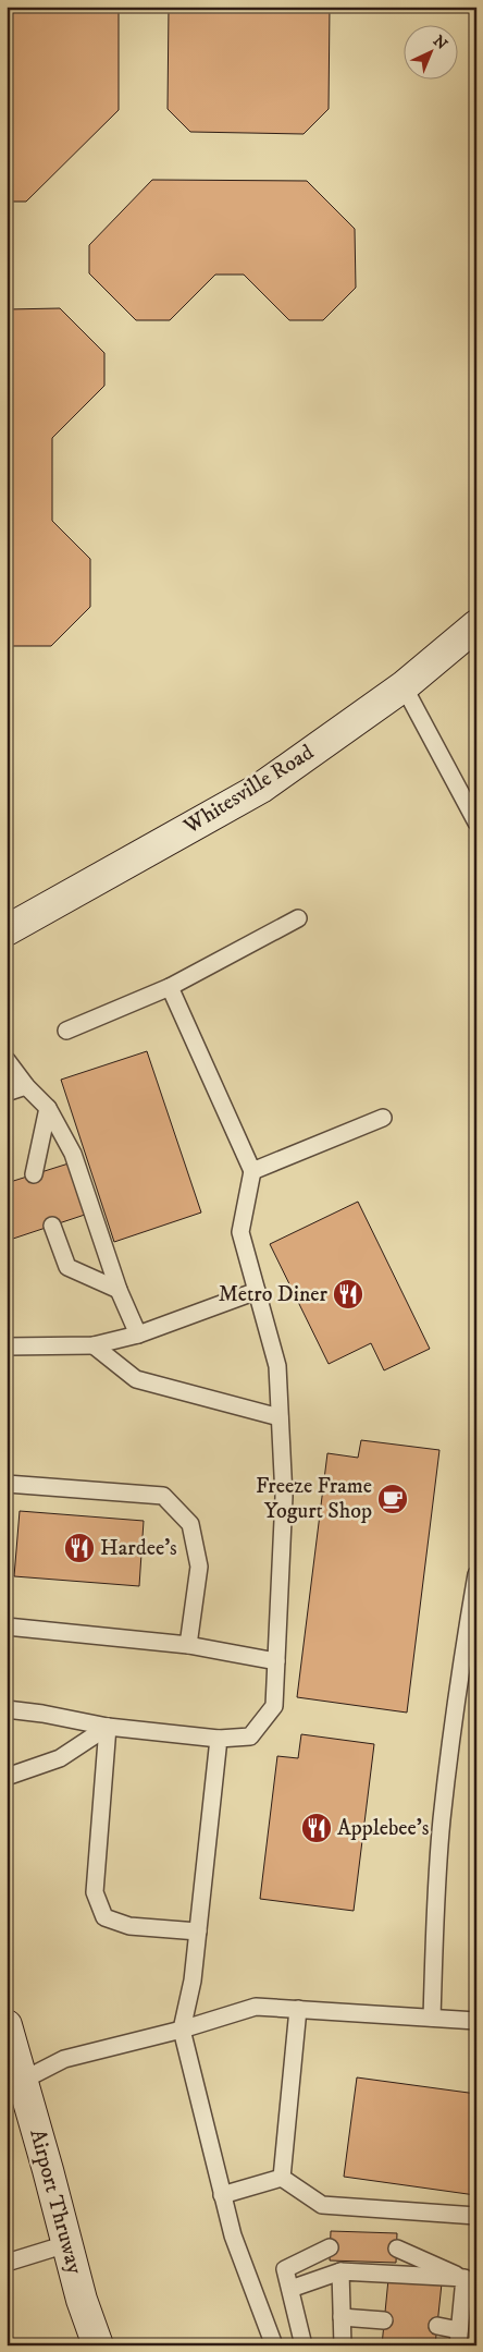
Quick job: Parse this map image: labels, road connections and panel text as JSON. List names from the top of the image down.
{
  "streets": {
    "main road": ["Whitesville Road", "Airport Thruway"]
  },
  "places": {
    "restaurant": ["Metro Diner", "Hardee's", "Applebee's"],
    "cafe": ["Freeze Frame Yogurt Shop"]
  },
  "north": "top right"
}
